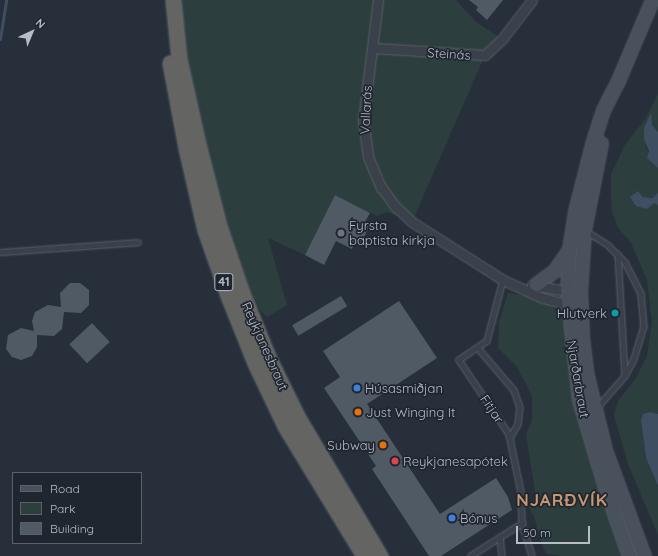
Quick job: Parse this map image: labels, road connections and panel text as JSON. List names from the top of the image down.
{
  "streets": {
    "highway": ["41", "Reykjanesbraut"],
    "main road": ["Njarðarbraut"],
    "street": ["Steinás", "Vallarás"],
    "lane": ["Fitjar"]
  },
  "crossings": [
    ["Steinás", "Vallarás"],
    ["Vallarás", "Njarðarbraut"],
    ["Vallarás", "Fitjar"]
  ],
  "districts": ["NJARÐVÍK"],
  "places": [
    "Fyrsta baptista kirkja",
    "Hlutverk",
    "Húsasmiðjan",
    "Just Winging It",
    "Subway",
    "Reykjanesapótek",
    "Bónus"
  ],
  "legend": ["Road", "Park", "Building"],
  "scale_bar": "50 m",
  "north": "top right"
}
